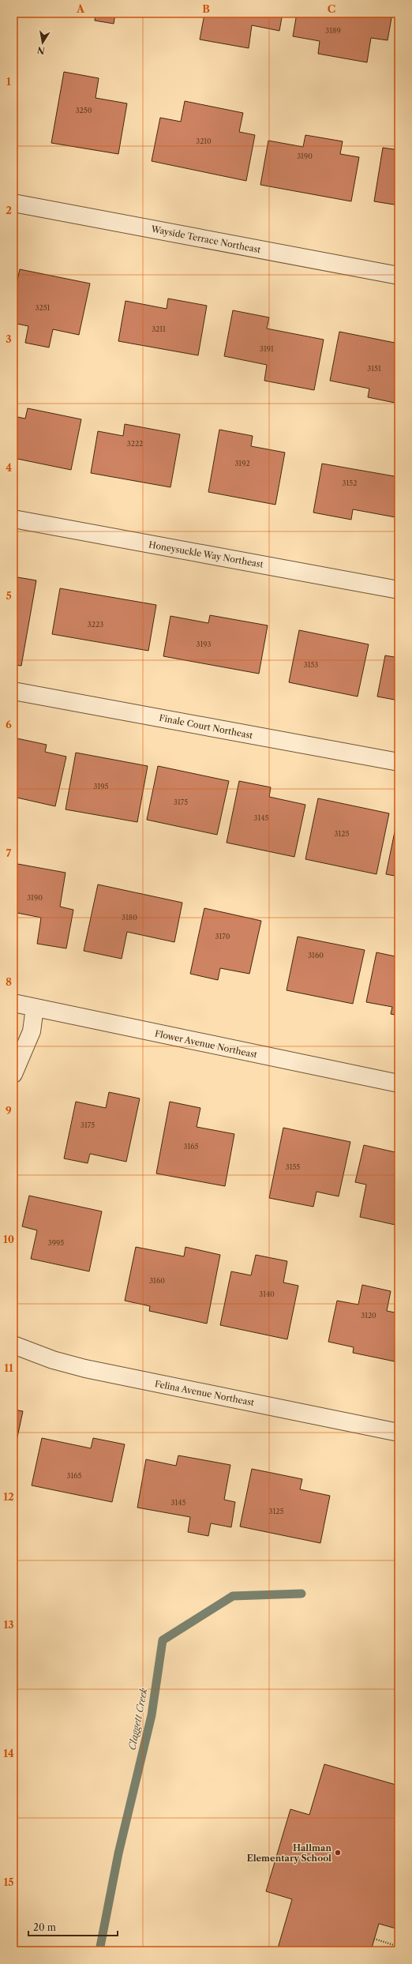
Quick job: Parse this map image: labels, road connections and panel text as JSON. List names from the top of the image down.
{
  "streets": {
    "street": [
      "Wayside Terrace Northeast",
      "Honeysuckle Way Northeast",
      "Finale Court Northeast",
      "Flower Avenue Northeast",
      "Felina Avenue Northeast"
    ]
  },
  "water": ["Claggett Creek"],
  "places": ["Hallman Elementary School"],
  "house_numbers": [
    "3189",
    "3250",
    "3210",
    "3190",
    "3251",
    "3211",
    "3191",
    "3151",
    "3222",
    "3192",
    "3152",
    "3223",
    "3193",
    "3153",
    "3195",
    "3175",
    "3145",
    "3125",
    "3190",
    "3180",
    "3170",
    "3160",
    "3175",
    "3165",
    "3155",
    "3995",
    "3160",
    "3140",
    "3120",
    "3165",
    "3145",
    "3125"
  ],
  "scale_bar": "20 m",
  "north": "bottom",
  "grid": {
    "columns": ["A", "B", "C"],
    "rows": [
      "1",
      "2",
      "3",
      "4",
      "5",
      "6",
      "7",
      "8",
      "9",
      "10",
      "11",
      "12",
      "13",
      "14",
      "15"
    ]
  }
}
